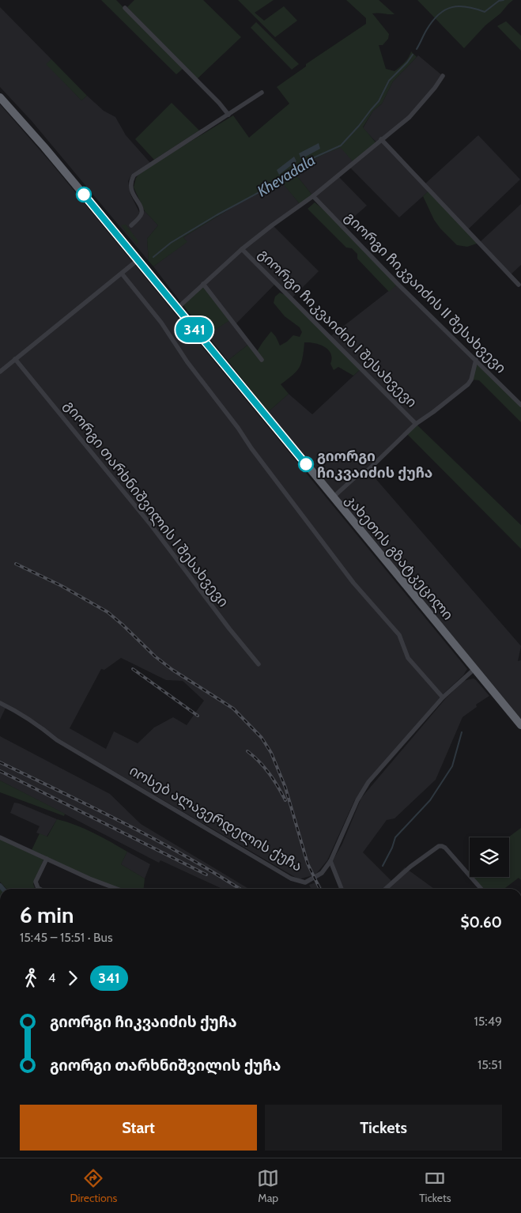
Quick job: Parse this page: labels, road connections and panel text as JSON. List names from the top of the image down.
{
  "streets": {
    "highway": ["კახეთის გზატკეცილი"],
    "street": [
      "გიორგი ჩიკვაიძის II შესახვევი",
      "გიორგი ჩიკვაიძის I შესახვევი",
      "გიორგი თარხნიშვილის I შესახვევი",
      "იოსებ ალავერდელის ქუჩა"
    ]
  },
  "crossings": [
    ["კახეთის გზატკეცილი", "იოსებ ალავერდელის ქუჩა"]
  ],
  "water": ["Khevadala"],
  "places": ["გიორგი ჩიკვაიძის ქუჩა"],
  "lines": ["bus line 341"],
  "page": {
    "on_map": "341",
    "heading": ["6 min", "15:45 – 15:51 · Bus", "$0.60"],
    "legs": ["4", "341"],
    "list": [
      {
        "name": "გიორგი ჩიკვაიძის ქუჩა",
        "value": "15:49"
      },
      {
        "name": "გიორგი თარხნიშვილის ქუჩა",
        "value": "15:51"
      }
    ],
    "buttons": ["Start", "Tickets"],
    "tabs": ["Directions", "Map", "Tickets"]
  }
}
